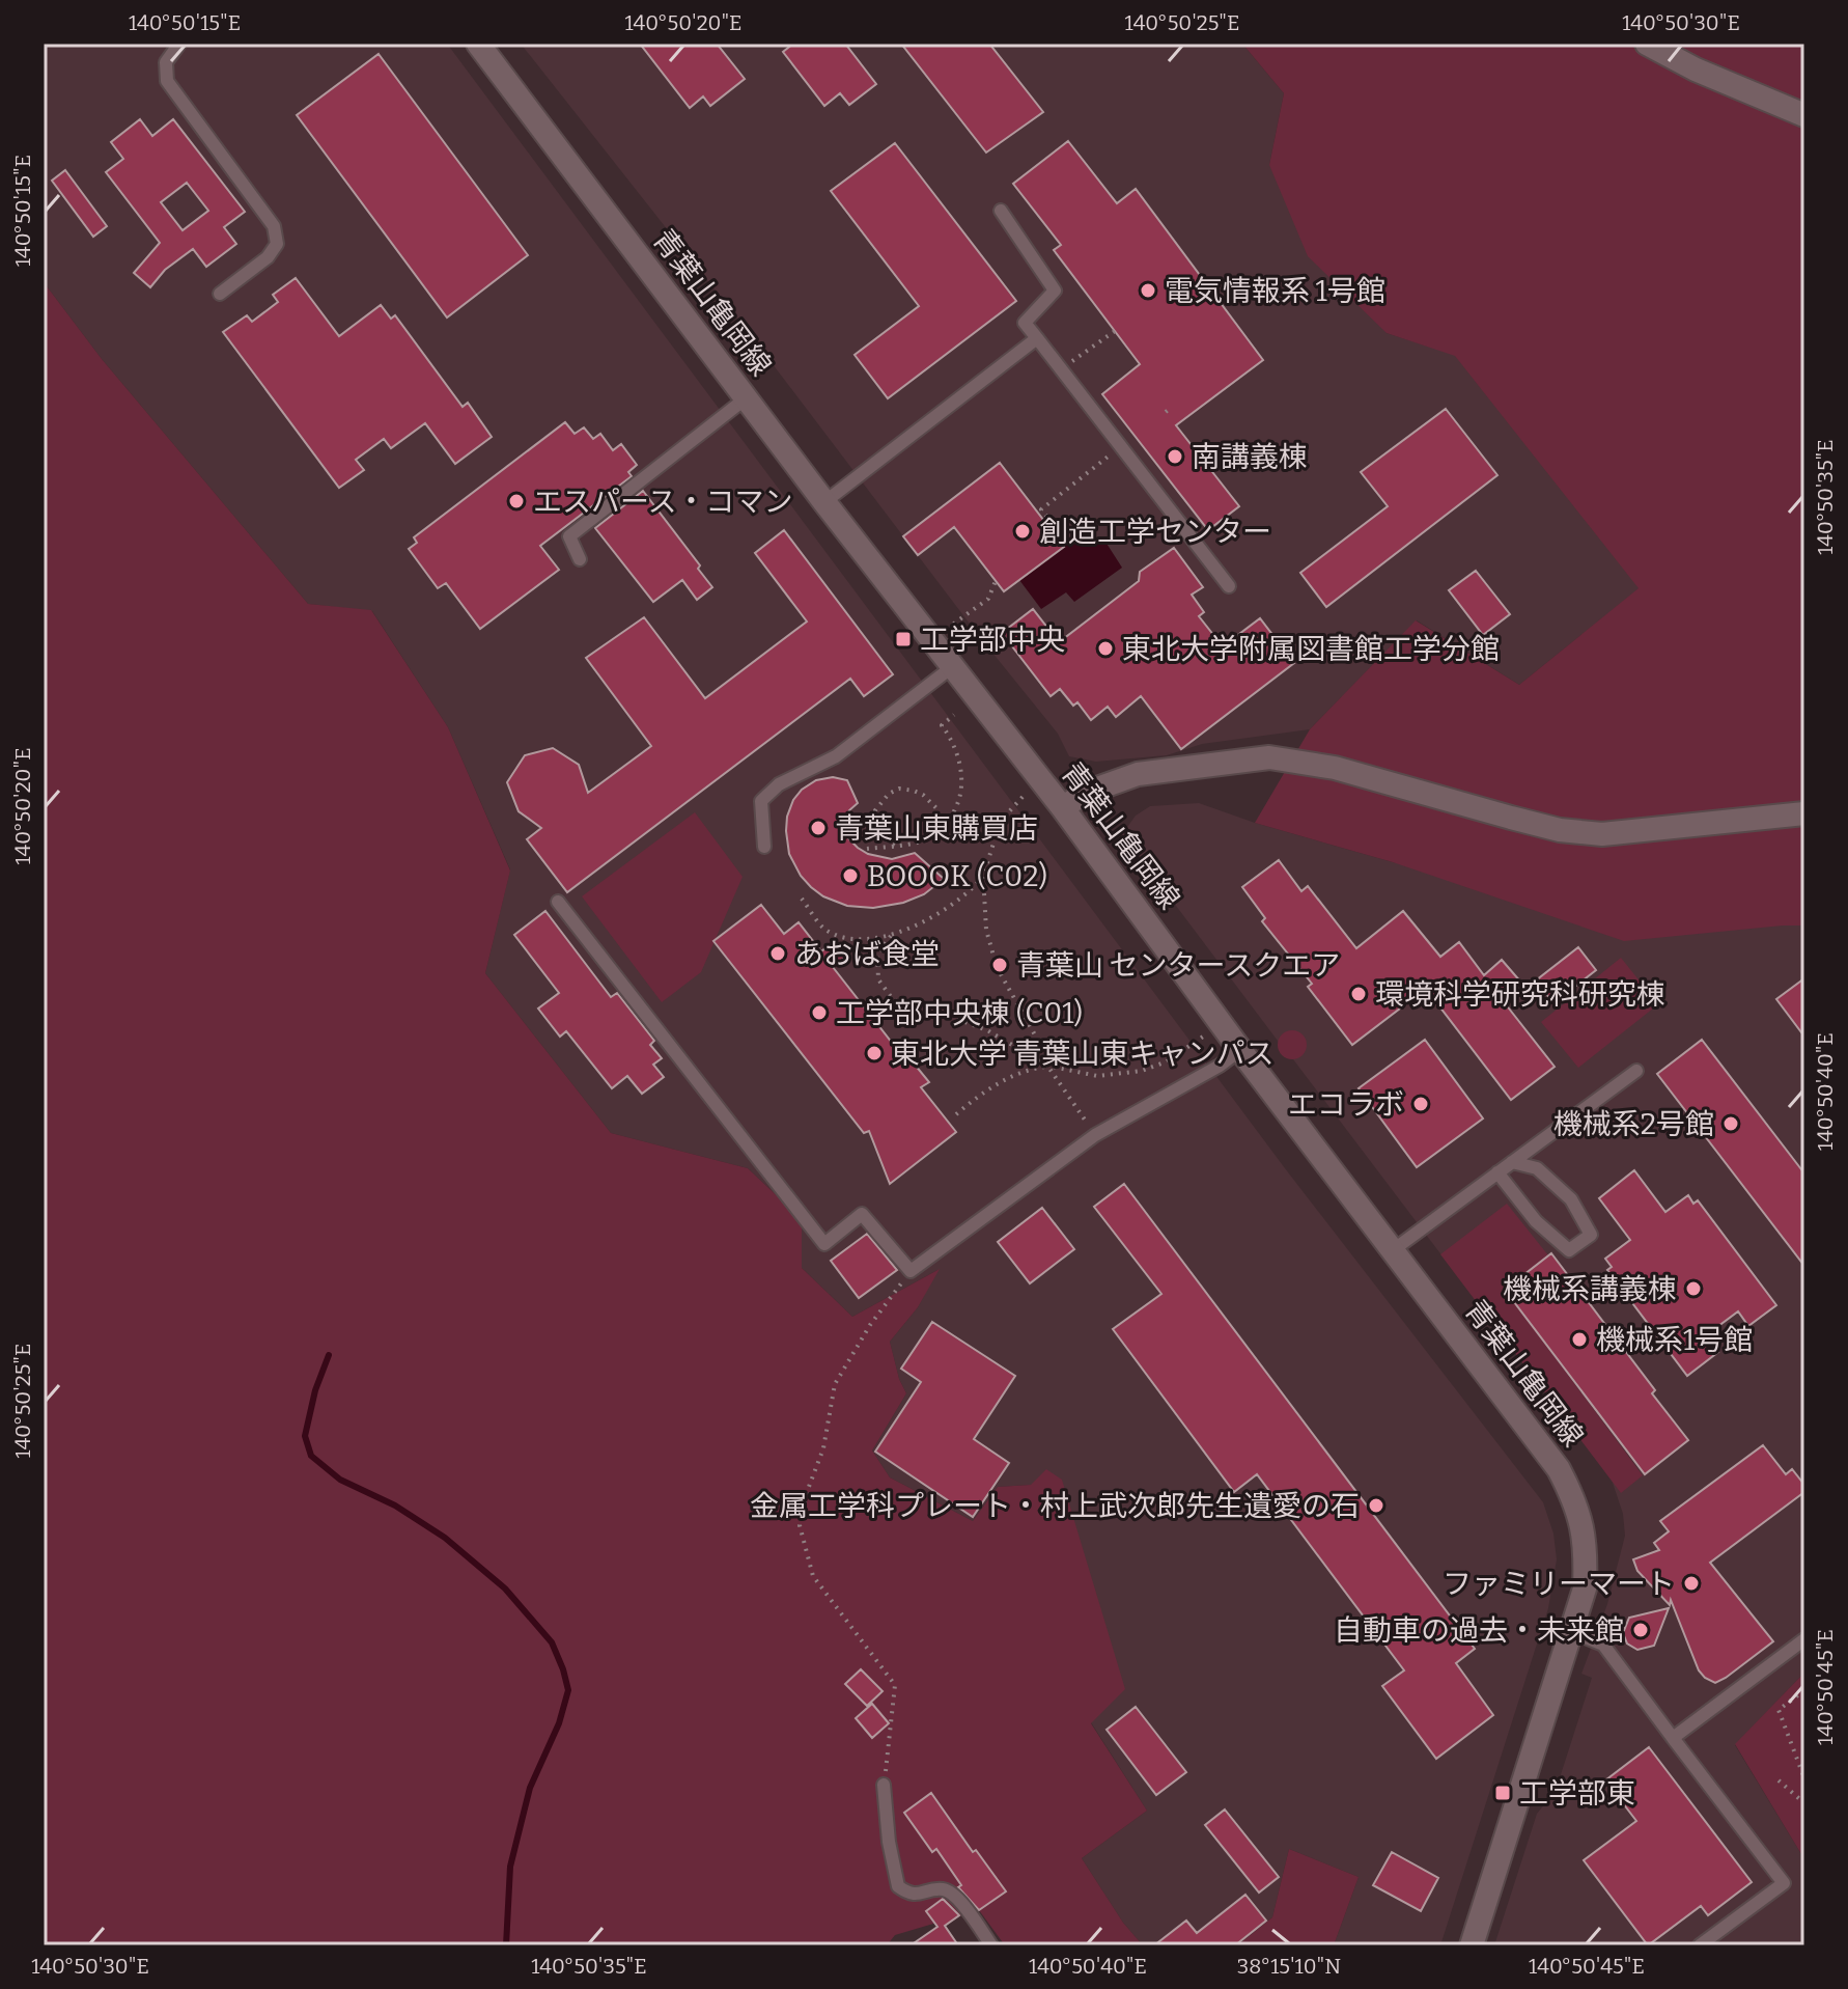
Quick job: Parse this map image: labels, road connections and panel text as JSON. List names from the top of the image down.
{
  "streets": {
    "street": ["青葉山亀岡線"]
  },
  "places": {
    "other": [
      "電気情報系 1号館",
      "南講義棟",
      "エスパース・コマン",
      "創造工学センター",
      "東北大学附属図書館工学分館",
      "青葉山東購買店",
      "BOOOK (C02)",
      "あおば食堂",
      "青葉山 センタースクエア",
      "環境科学研究科研究棟",
      "工学部中央棟 (C01)",
      "東北大学 青葉山東キャンパス",
      "エコラボ",
      "機械系2号館",
      "機械系講義棟",
      "機械系1号館",
      "金属工学科プレート・村上武次郎先生遺愛の石",
      "ファミリーマート",
      "自動車の過去・未来館"
    ],
    "transit": ["工学部中央", "工学部東"]
  },
  "coordinates": [
    "140°50'15\"E",
    "140°50'20\"E",
    "140°50'25\"E",
    "140°50'30\"E",
    "140°50'35\"E",
    "140°50'40\"E",
    "140°50'45\"E",
    "38°15'10\"N"
  ]
}
